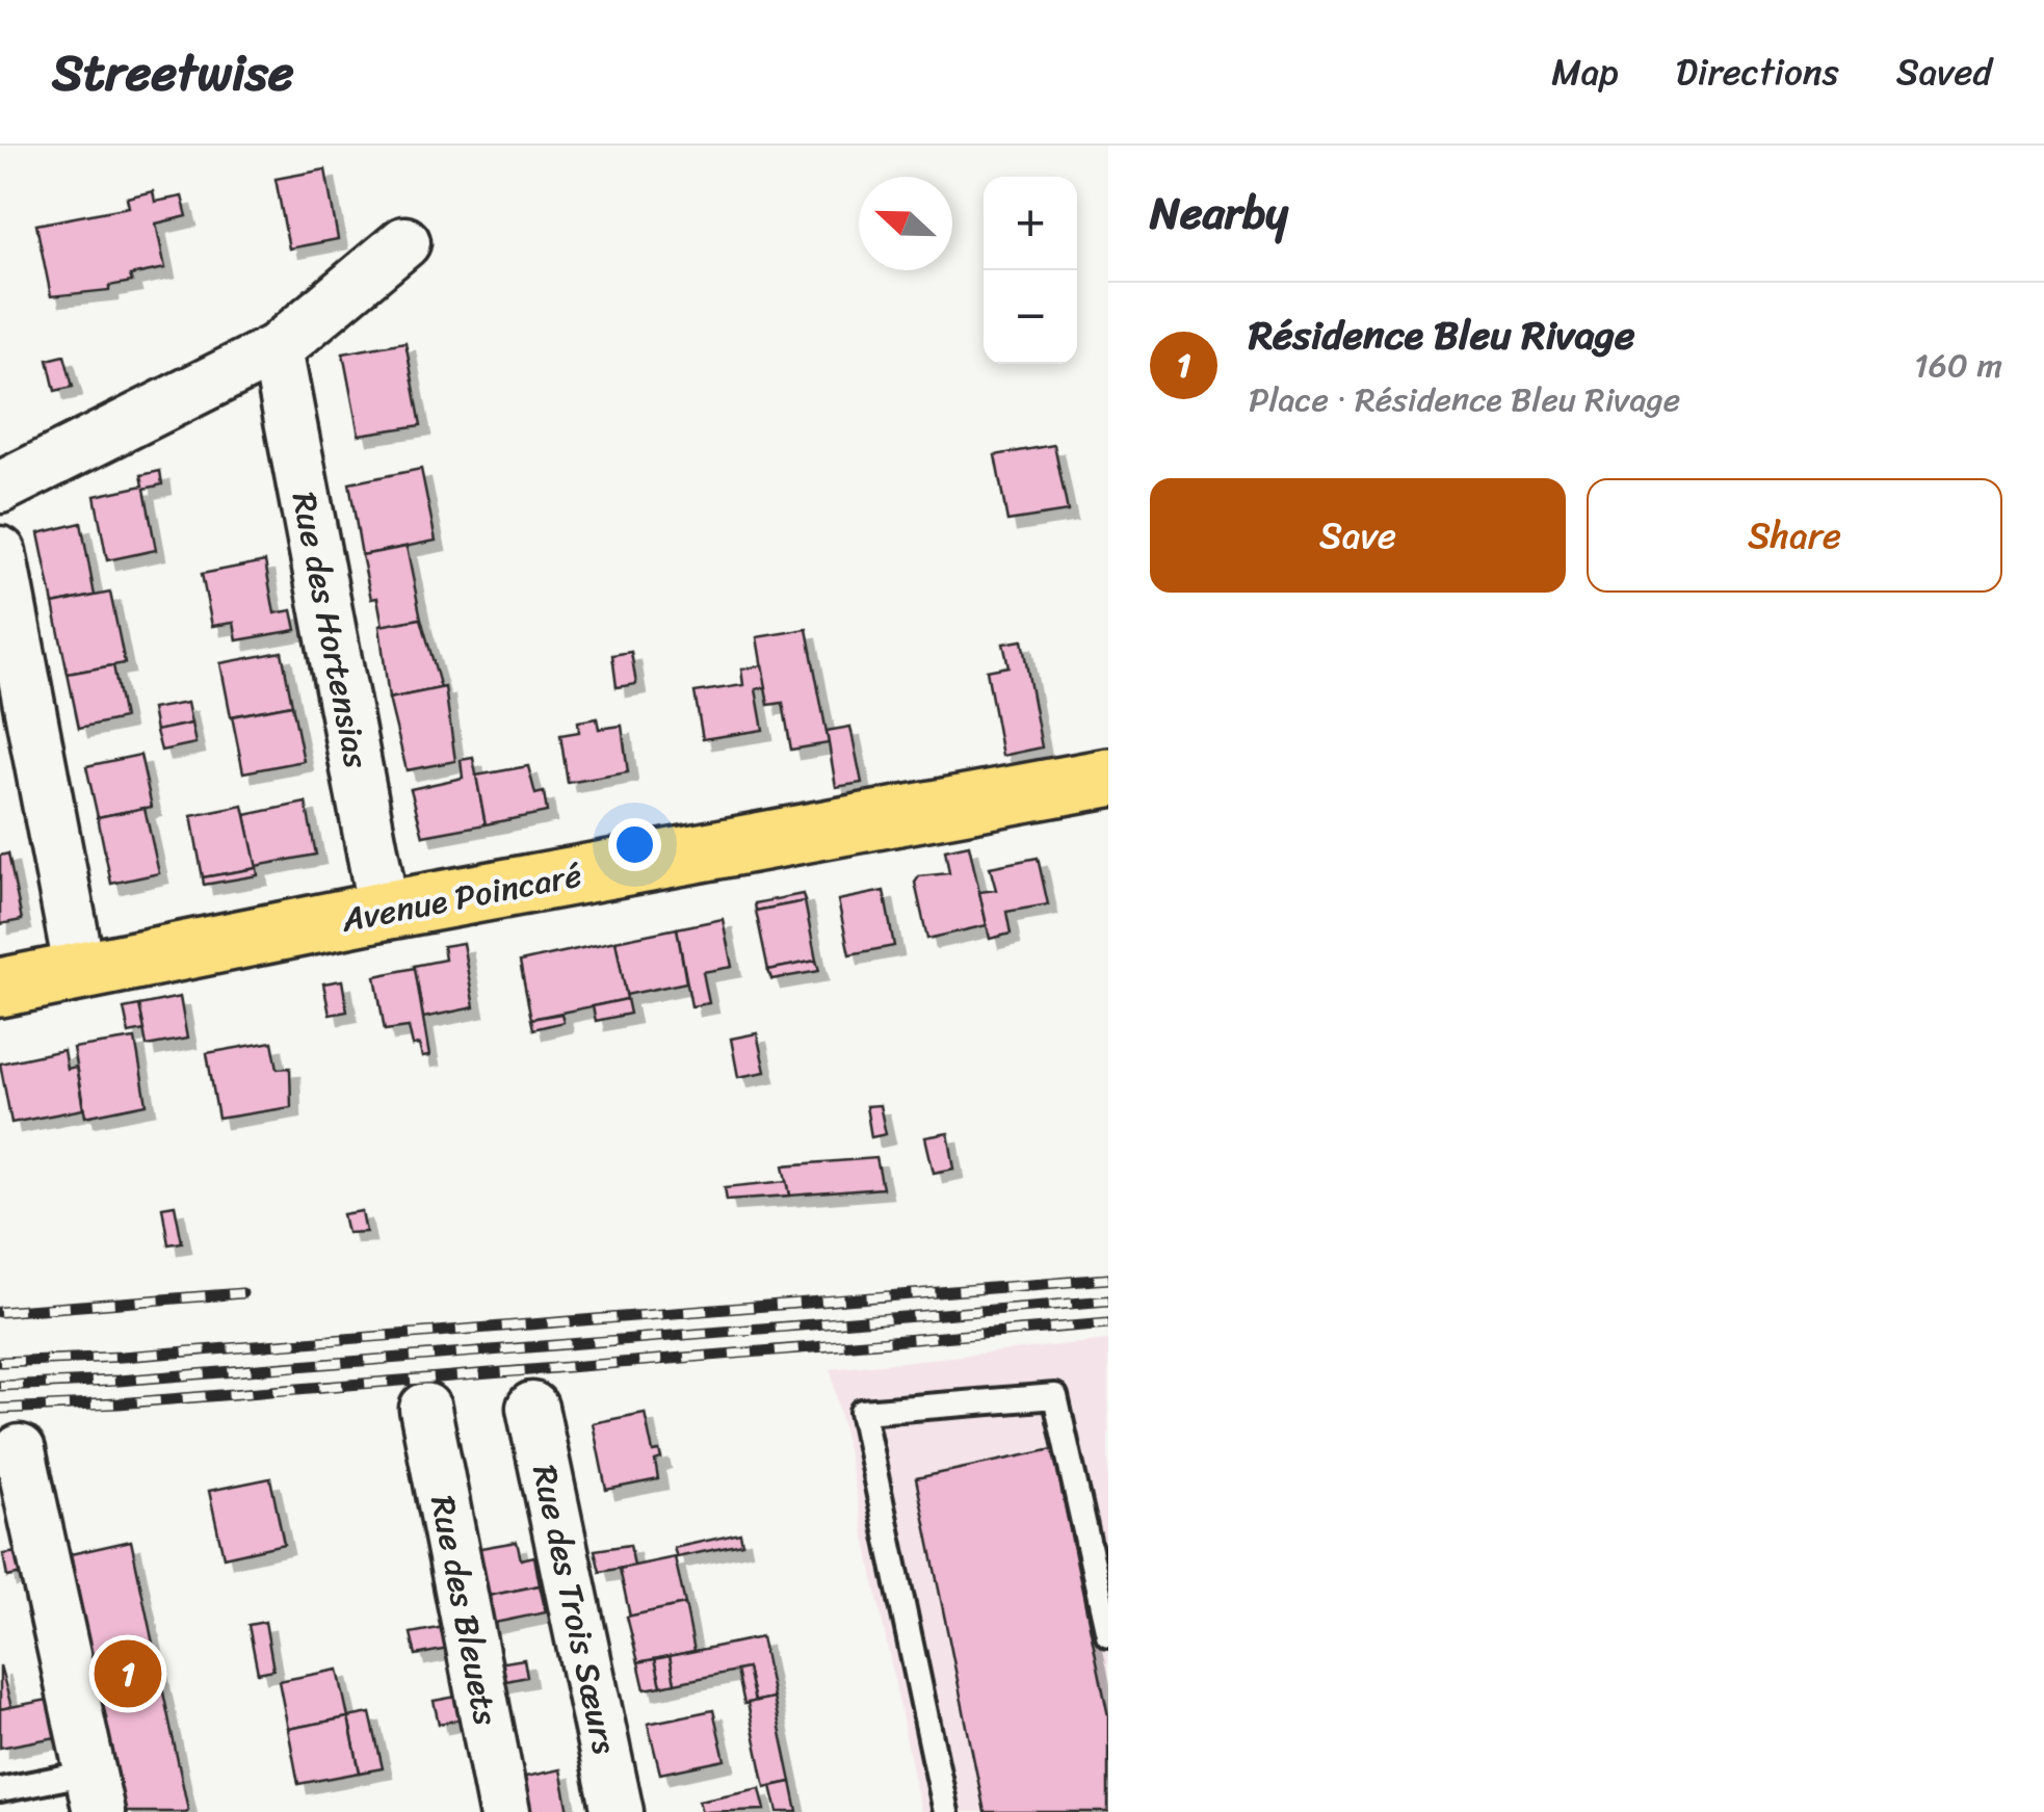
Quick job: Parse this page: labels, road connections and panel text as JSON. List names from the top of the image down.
{
  "streets": {
    "main road": ["Avenue Poincaré"],
    "street": ["Rue des Hortensias", "Rue des Trois Sœurs", "Rue des Bleuets"]
  },
  "crossings": [
    ["Rue des Hortensias", "Avenue Poincaré"]
  ],
  "north": "left",
  "page": {
    "header": "Streetwise",
    "nav": ["Map", "Directions", "Saved"],
    "heading": "Nearby",
    "map_buttons": ["+", "−"],
    "list": [
      {
        "mark": "1",
        "name": "Résidence Bleu Rivage",
        "note": "Place · Résidence Bleu Rivage",
        "value": "160 m"
      }
    ],
    "buttons": ["Save", "Share"],
    "pins": "1"
  }
}
